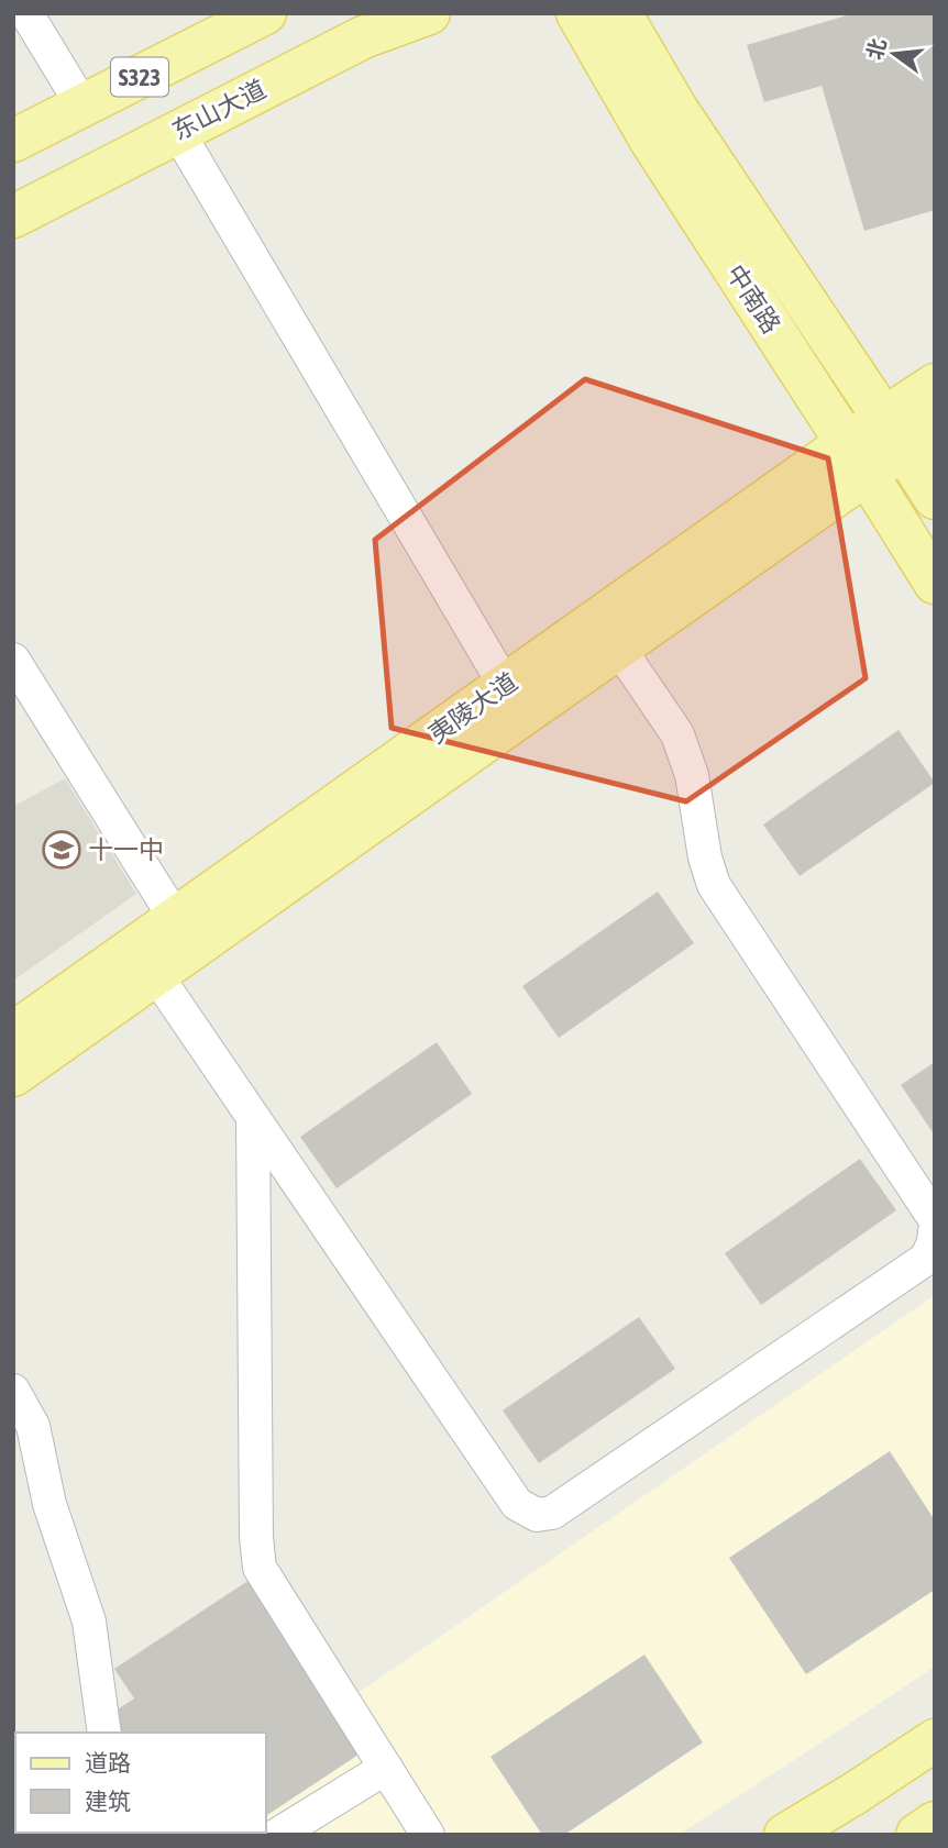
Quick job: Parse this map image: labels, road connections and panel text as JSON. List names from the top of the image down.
{
  "streets": {
    "main road": [
      "S323",
      "东山大道",
      "中南路",
      "夷陵大道"
    ]
  },
  "crossings": [
    ["中南路", "夷陵大道"]
  ],
  "places": {
    "school or university": ["十一中"]
  },
  "legend": ["道路", "建筑"],
  "north": "left"
}
